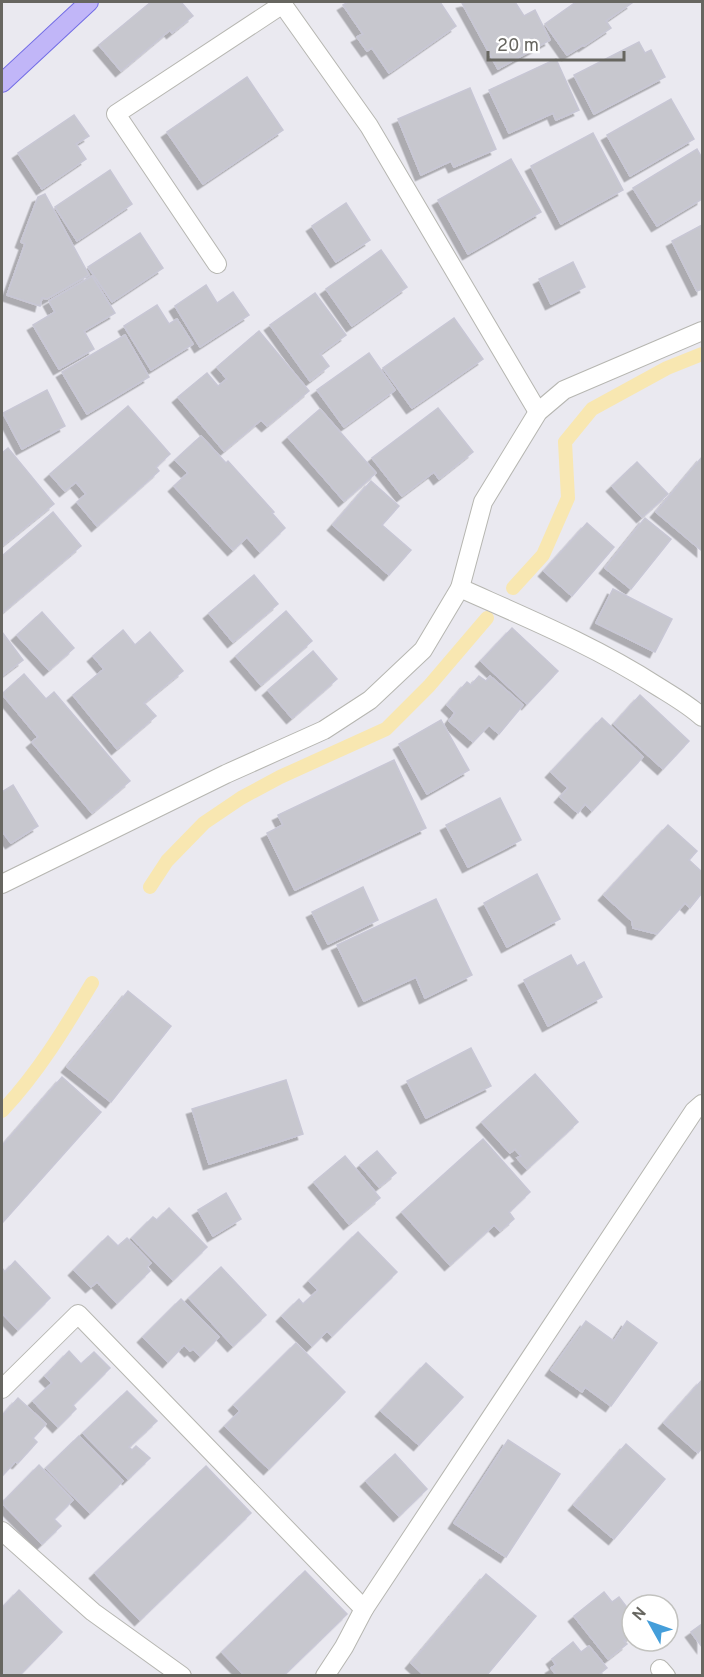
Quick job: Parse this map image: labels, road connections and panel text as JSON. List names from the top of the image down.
{
  "scale_bar": "20 m",
  "north": "top left"
}
